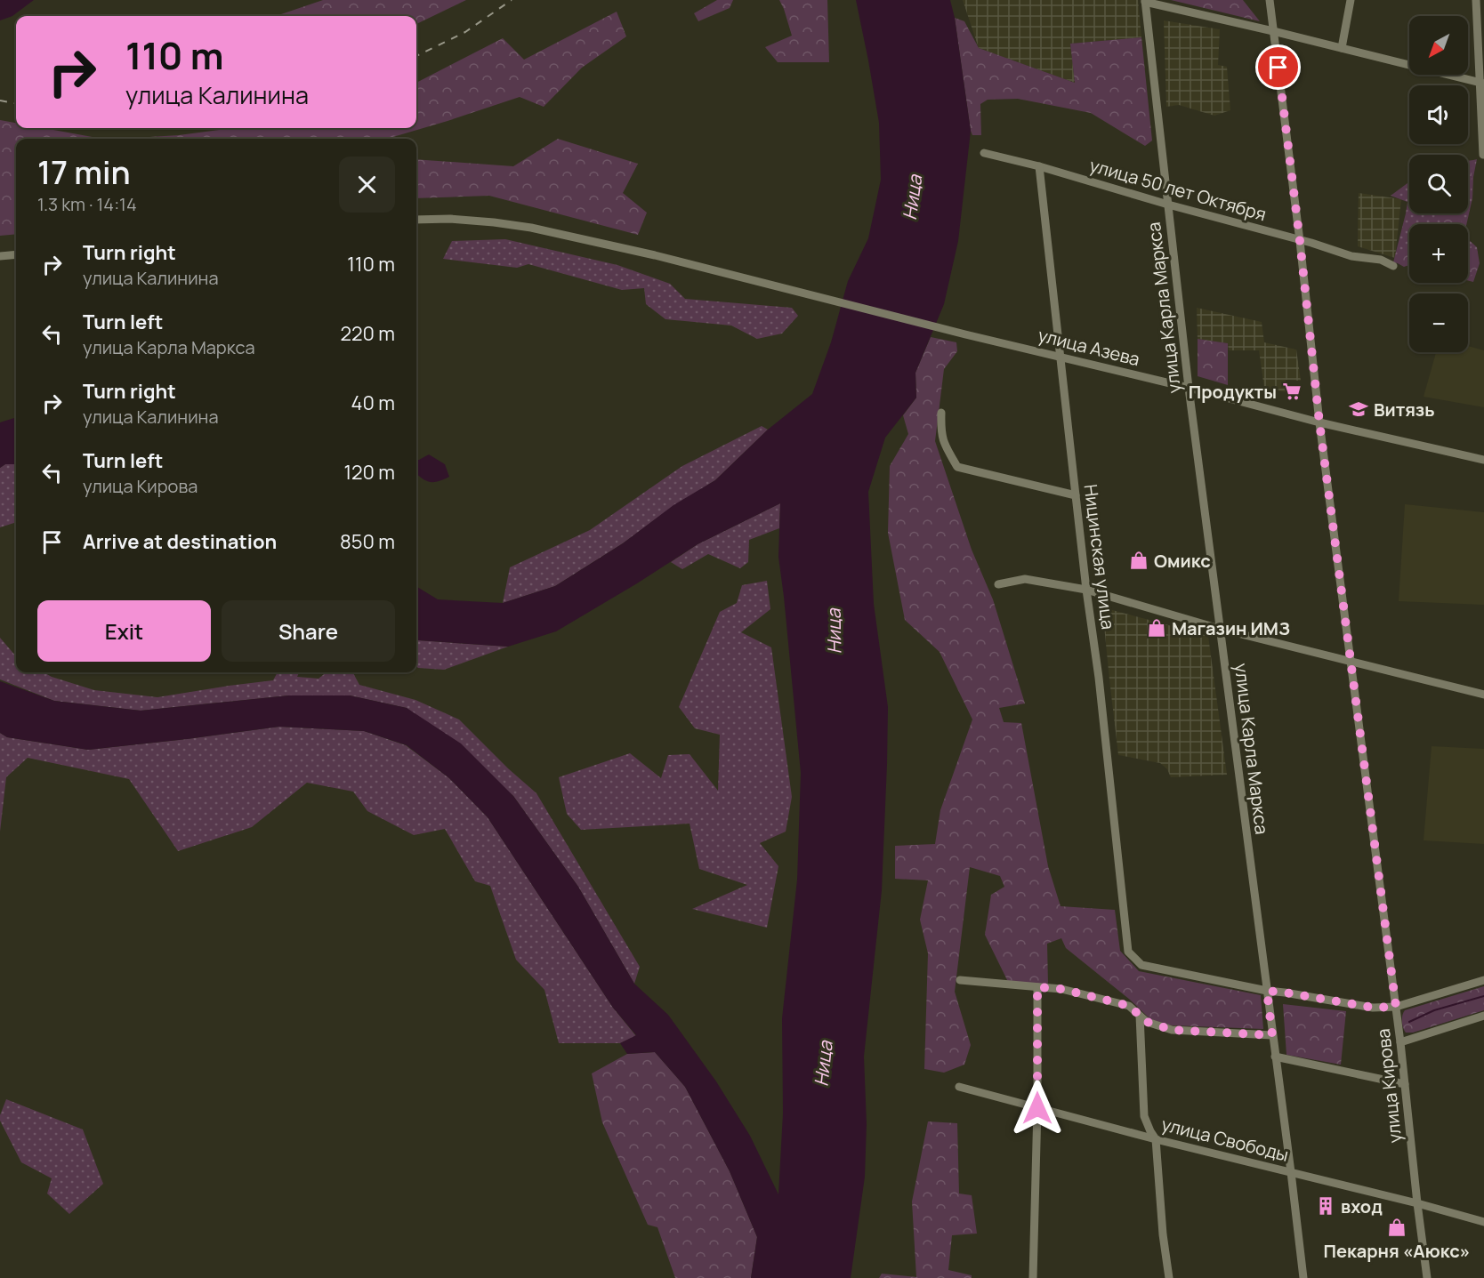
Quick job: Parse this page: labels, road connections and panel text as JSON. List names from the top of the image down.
{
  "streets": {
    "street": [
      "улица 50 лет Октября",
      "улица Карла Маркса",
      "улица Азева",
      "Ницинская улица",
      "улица Кирова",
      "улица Свободы"
    ]
  },
  "crossings": [
    ["улица 50 лет Октября", "улица Карла Маркса"],
    ["улица 50 лет Октября", "Ницинская улица"],
    ["улица 50 лет Октября", "улица Кирова"],
    ["улица Карла Маркса", "улица Азева"],
    ["улица Карла Маркса", "Ницинская улица"],
    ["улица Карла Маркса", "улица Свободы"],
    ["улица Азева", "Ницинская улица"],
    ["улица Азева", "улица Кирова"],
    ["улица Кирова", "улица Свободы"]
  ],
  "water": ["Ница"],
  "places": {
    "supermarket": ["Продукты"],
    "school or university": ["Витязь"],
    "shop": ["Омикс", "Магазин ИМЗ", "Пекарня «Аюкс»"],
    "building": ["вход"]
  },
  "north": "bottom left",
  "page": {
    "map_buttons": ["+", "−"],
    "turn": ["110 m", "улица Калинина"],
    "heading": ["17 min", "1.3 km · 14:14"],
    "list": [
      {
        "name": "Turn right",
        "note": "улица Калинина",
        "value": "110 m"
      },
      {
        "name": "Turn left",
        "note": "улица Карла Маркса",
        "value": "220 m"
      },
      {
        "name": "Turn right",
        "note": "улица Калинина",
        "value": "40 m"
      },
      {
        "name": "Turn left",
        "note": "улица Кирова",
        "value": "120 m"
      },
      {
        "name": "Arrive at destination",
        "value": "850 m"
      }
    ],
    "buttons": ["Exit", "Share"]
  }
}
